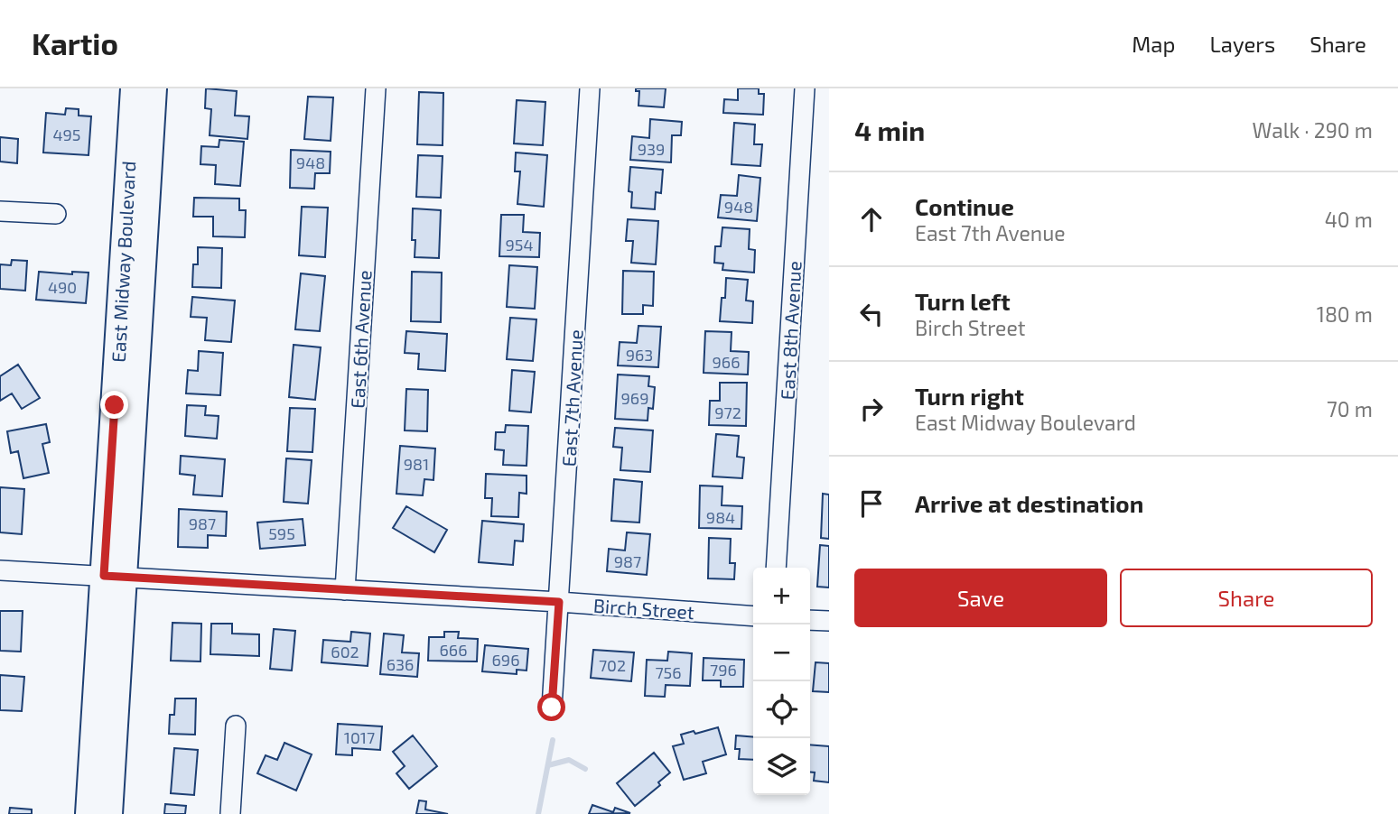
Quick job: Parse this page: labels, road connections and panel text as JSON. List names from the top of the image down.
{
  "streets": {
    "main road": ["East Midway Boulevard"],
    "street": [
      "East 8th Avenue",
      "East 6th Avenue",
      "East 7th Avenue",
      "Birch Street"
    ]
  },
  "crossings": [
    ["East Midway Boulevard", "Birch Street"],
    ["East 6th Avenue", "Birch Street"],
    ["East 7th Avenue", "Birch Street"]
  ],
  "house_numbers": [
    "495",
    "939",
    "948",
    "948",
    "954",
    "490",
    "963",
    "966",
    "969",
    "972",
    "981",
    "984",
    "987",
    "595",
    "987",
    "666",
    "602",
    "696",
    "636",
    "702",
    "796",
    "756",
    "1017"
  ],
  "page": {
    "header": "Kartio",
    "nav": ["Map", "Layers", "Share"],
    "heading": ["4 min", "Walk · 290 m"],
    "list": [
      ["Continue", "East 7th Avenue", "40 m"],
      ["Turn left", "Birch Street", "180 m"],
      ["Turn right", "East Midway Boulevard", "70 m"],
      "Arrive at destination"
    ],
    "buttons": ["Save", "Share"],
    "map_buttons": ["+", "−"]
  }
}
